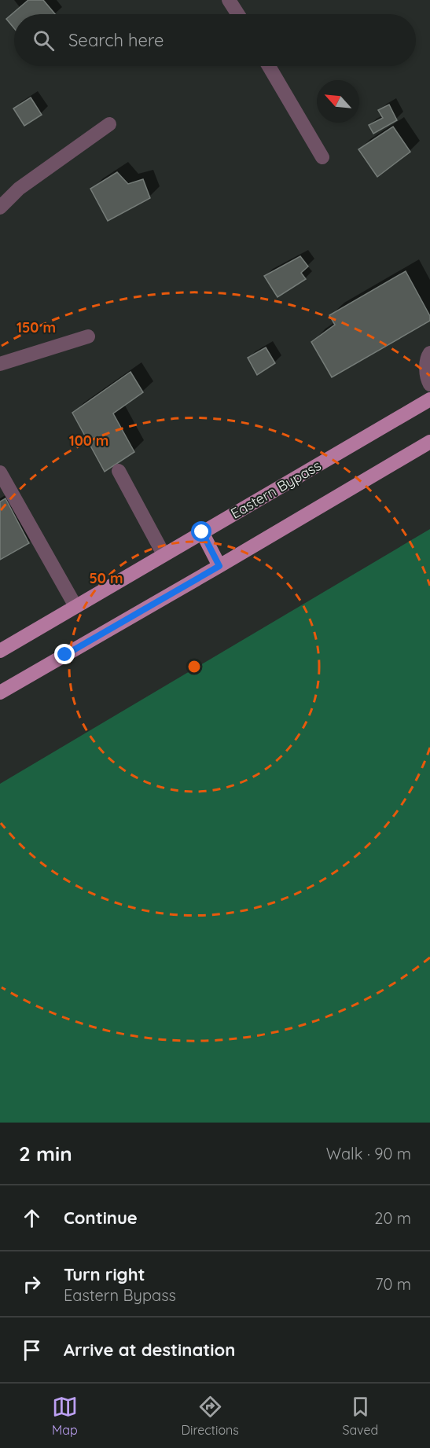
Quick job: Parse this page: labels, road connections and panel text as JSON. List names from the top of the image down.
{
  "streets": {
    "main road": ["Eastern Bypass"]
  },
  "north": "top left",
  "page": {
    "search": "Search here",
    "heading": ["2 min", "Walk · 90 m"],
    "list": [
      ["Continue", "20 m"],
      ["Turn right", "Eastern Bypass", "70 m"],
      "Arrive at destination"
    ],
    "nav": ["Map", "Directions", "Saved"]
  },
  "rings": ["150 m", "100 m", "50 m"]
}
